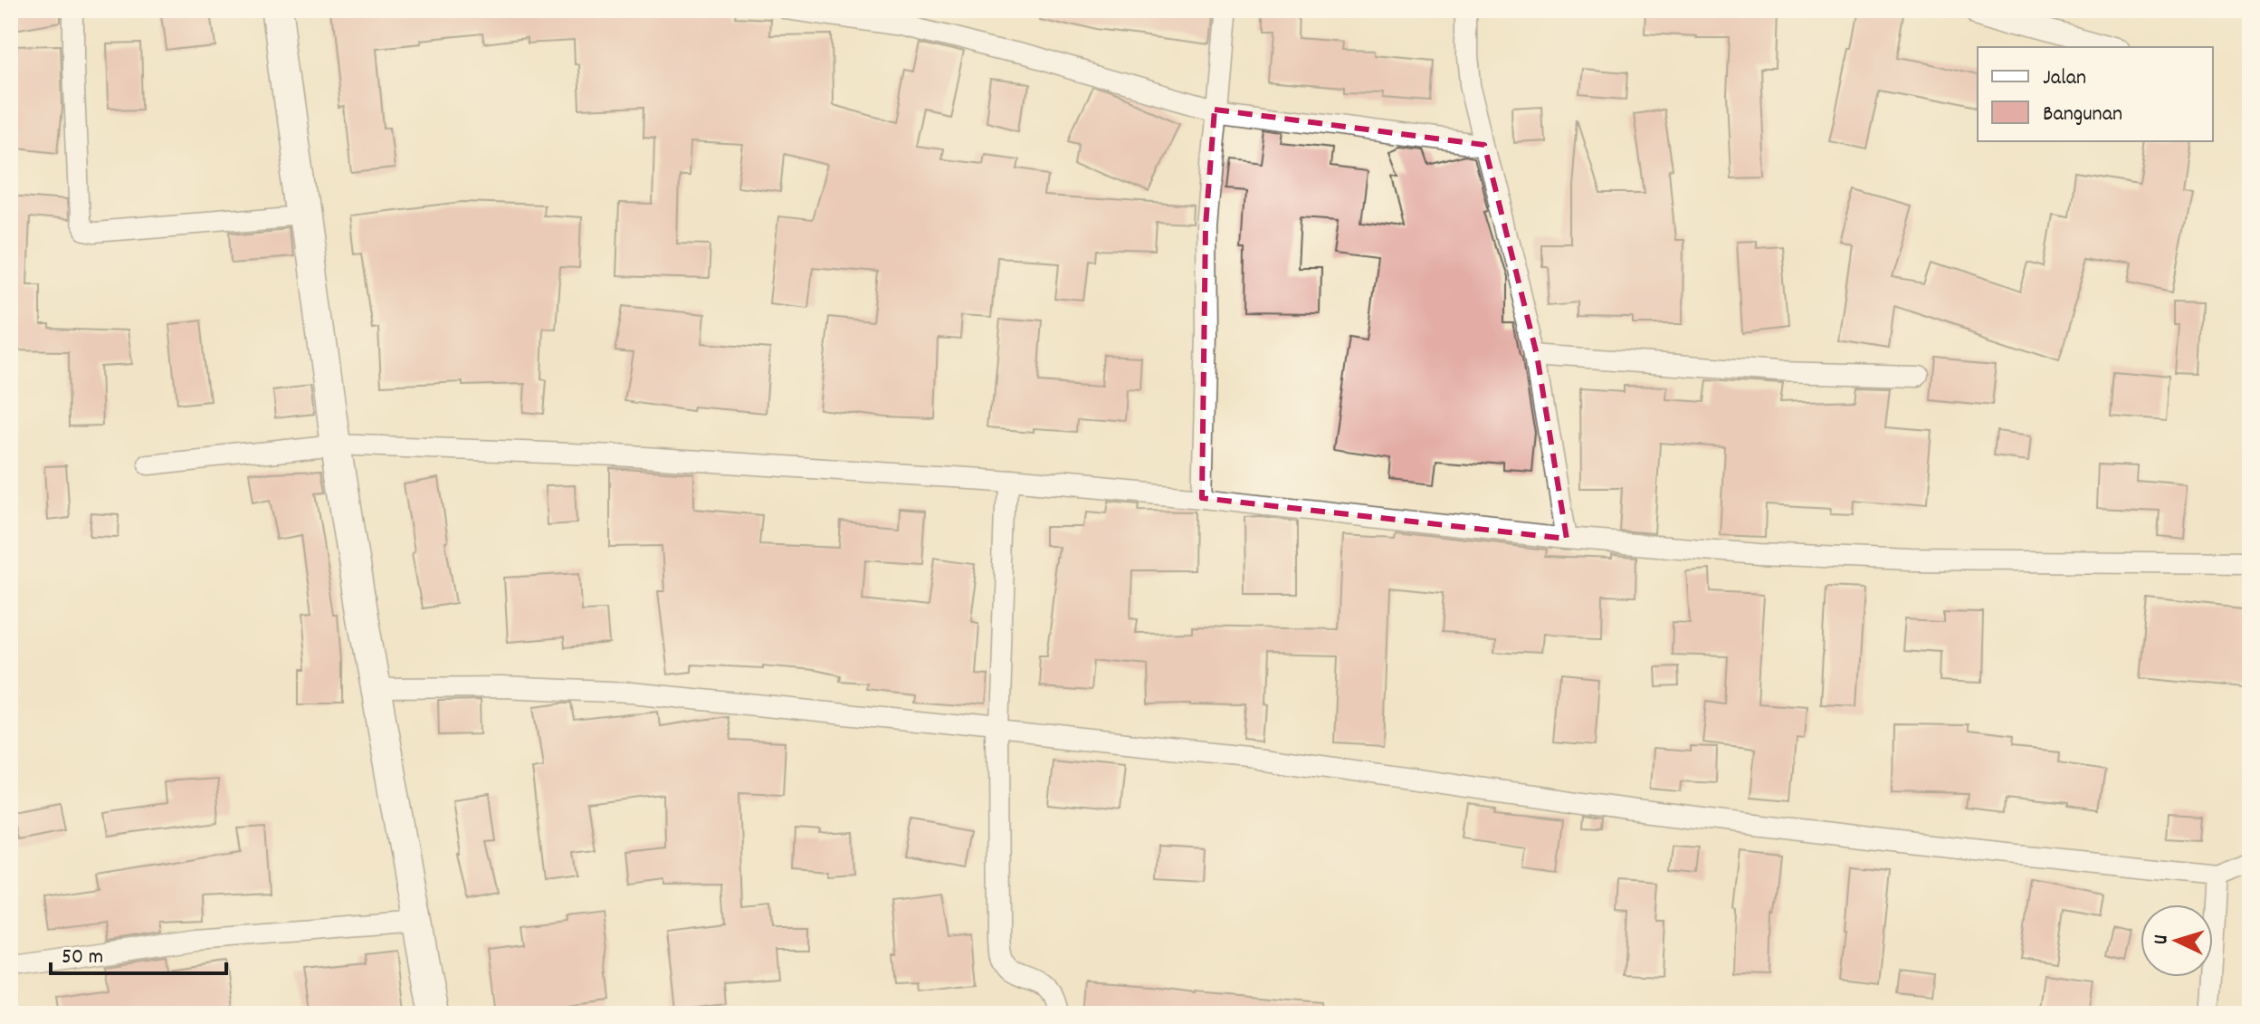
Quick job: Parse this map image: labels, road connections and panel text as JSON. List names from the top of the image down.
{
  "legend": ["Jalan", "Bangunan"],
  "scale_bar": "50 m",
  "north": "left"
}
